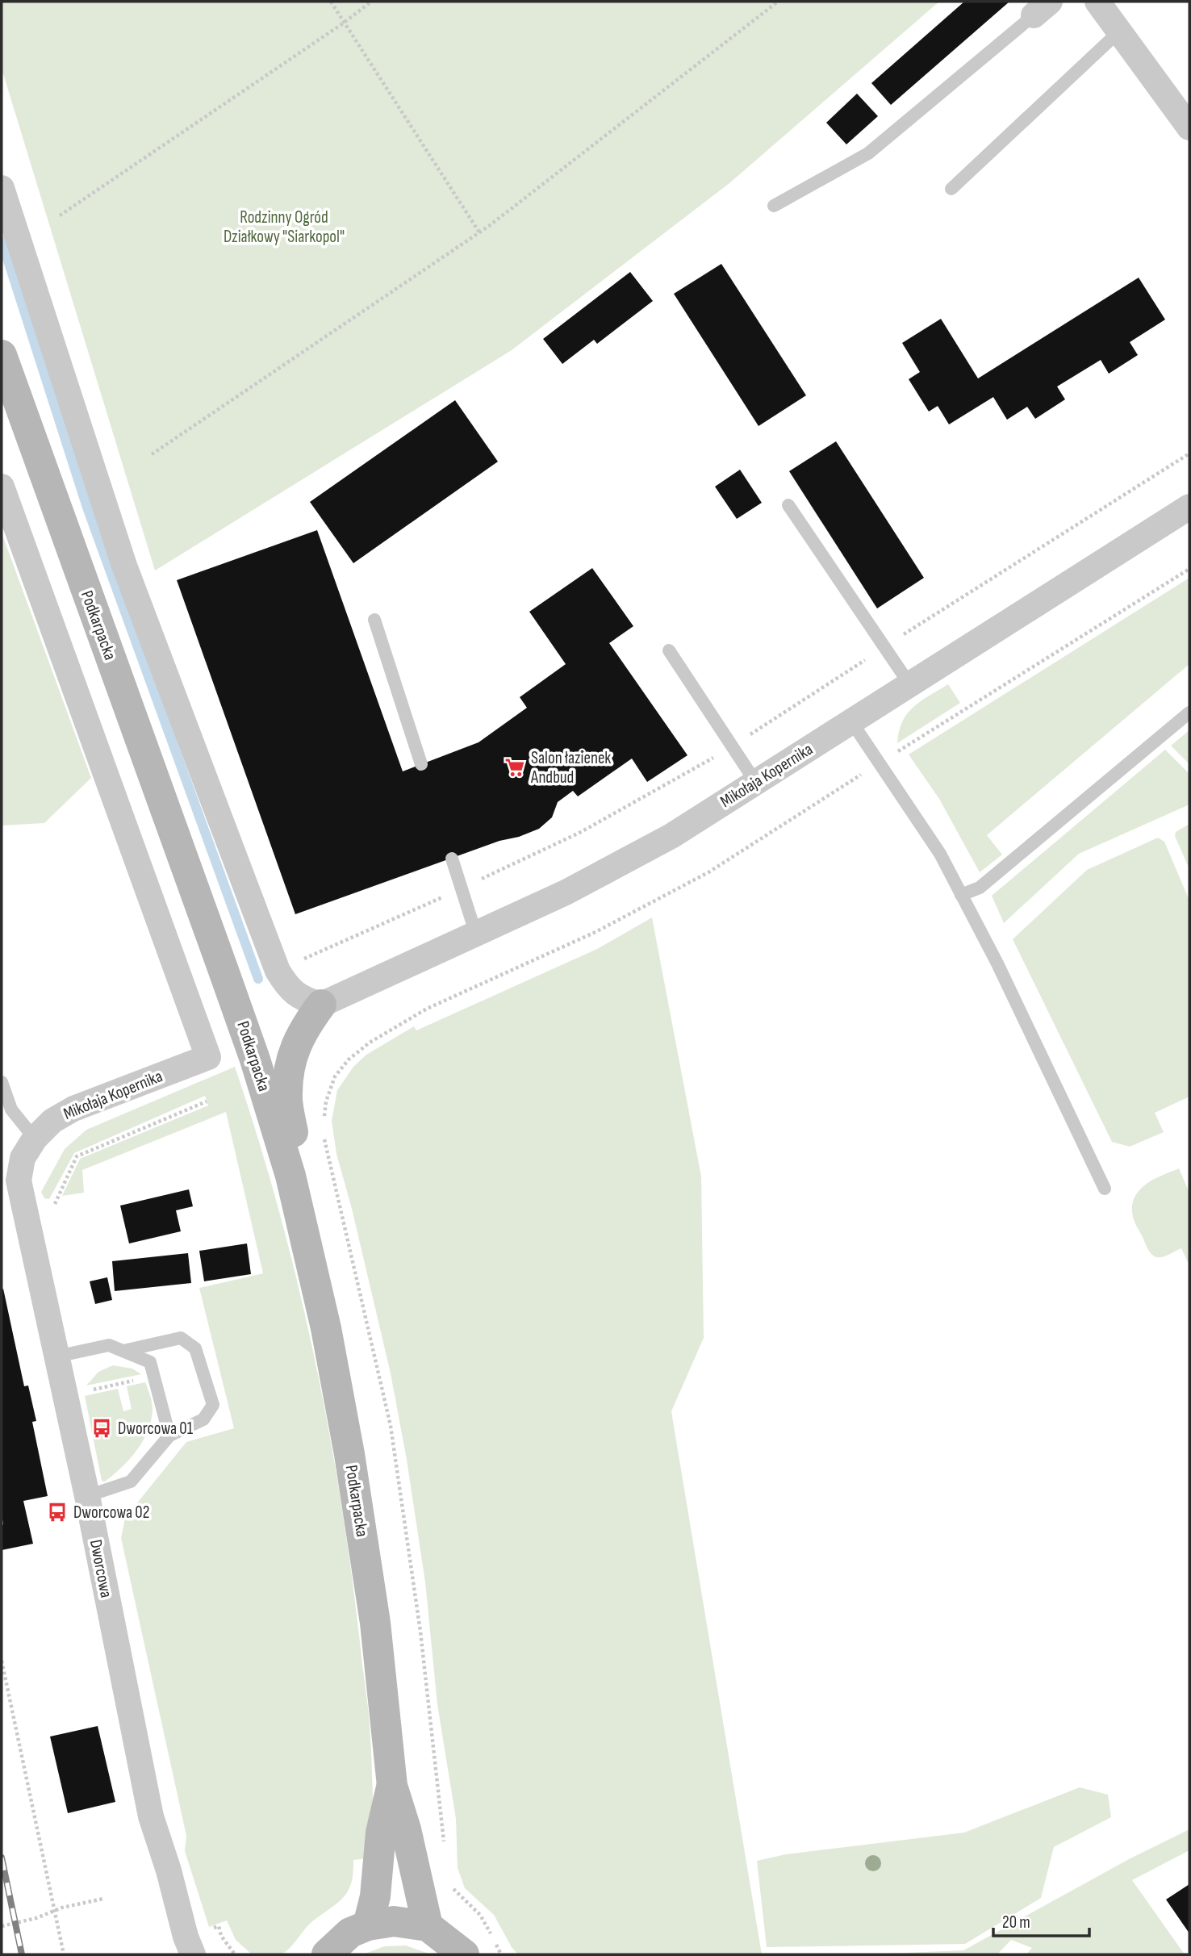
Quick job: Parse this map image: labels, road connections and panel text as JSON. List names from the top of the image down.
{
  "streets": {
    "main road": ["Podkarpacka"],
    "street": ["Mikołaja Kopernika", "Dworcowa"]
  },
  "crossings": [
    ["Mikołaja Kopernika", "Dworcowa"]
  ],
  "parks": ["Rodzinny Ogród Działkowy \"Siarkopol\""],
  "places": {
    "supermarket": ["Salon łazienek Andbud"],
    "bus stop": ["Dworcowa 01", "Dworcowa 02"]
  },
  "scale_bar": "20 m"
}
